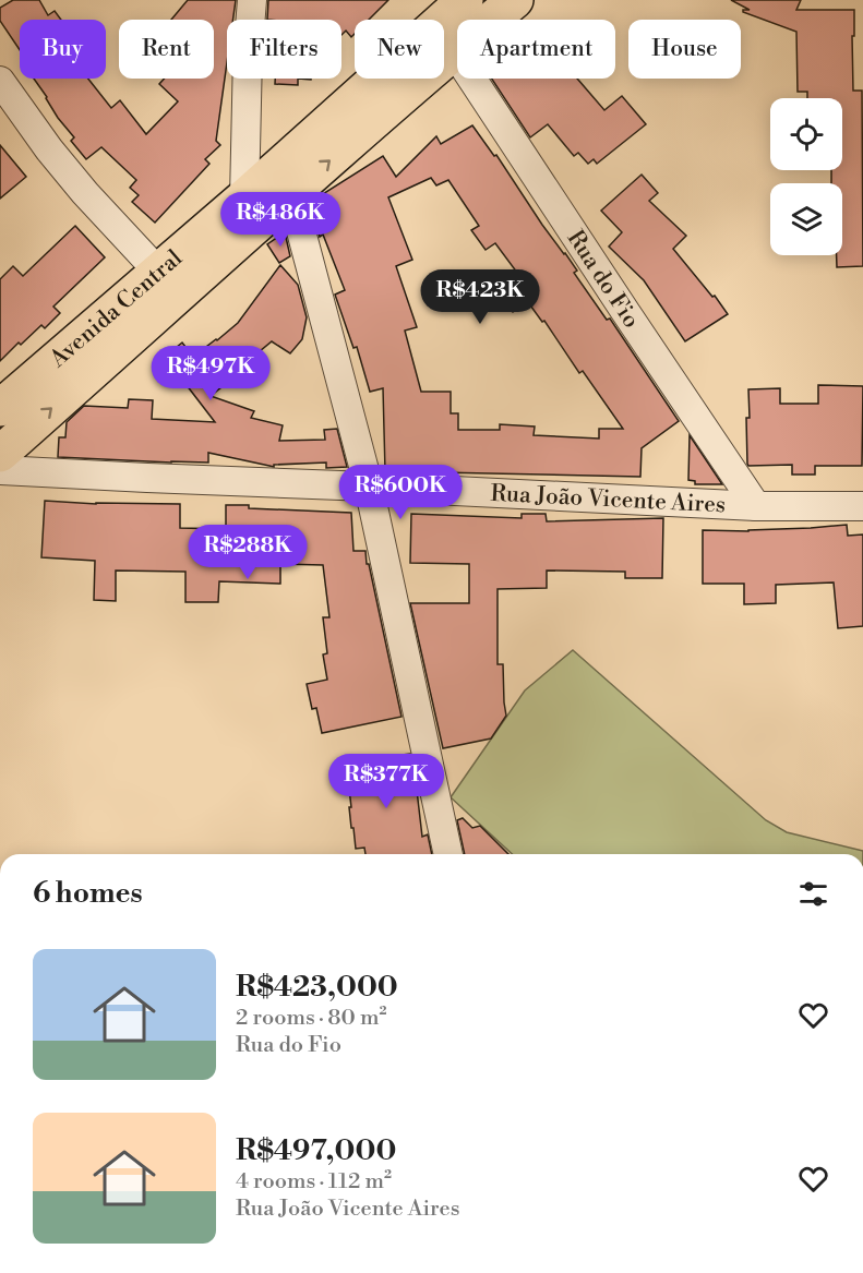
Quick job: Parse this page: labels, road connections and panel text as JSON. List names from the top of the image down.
{
  "streets": {
    "main road": ["Avenida Central"],
    "street": ["Rua do Fio", "Rua João Vicente Aires"]
  },
  "crossings": [
    ["Rua do Fio", "Avenida Central"],
    ["Rua do Fio", "Rua João Vicente Aires"]
  ],
  "page": {
    "chip": [
      "Buy",
      "Rent",
      "Filters",
      "New",
      "Apartment",
      "House"
    ],
    "price": [
      "R$486K",
      "R$423K",
      "R$497K",
      "R$600K",
      "R$288K",
      "R$377K"
    ],
    "heading": "6 homes",
    "list": [
      {
        "name": "R$423,000",
        "note": "2 rooms · 80 m² · Rua do Fio"
      },
      {
        "name": "R$497,000",
        "note": "4 rooms · 112 m² · Rua João Vicente Aires"
      }
    ]
  }
}
